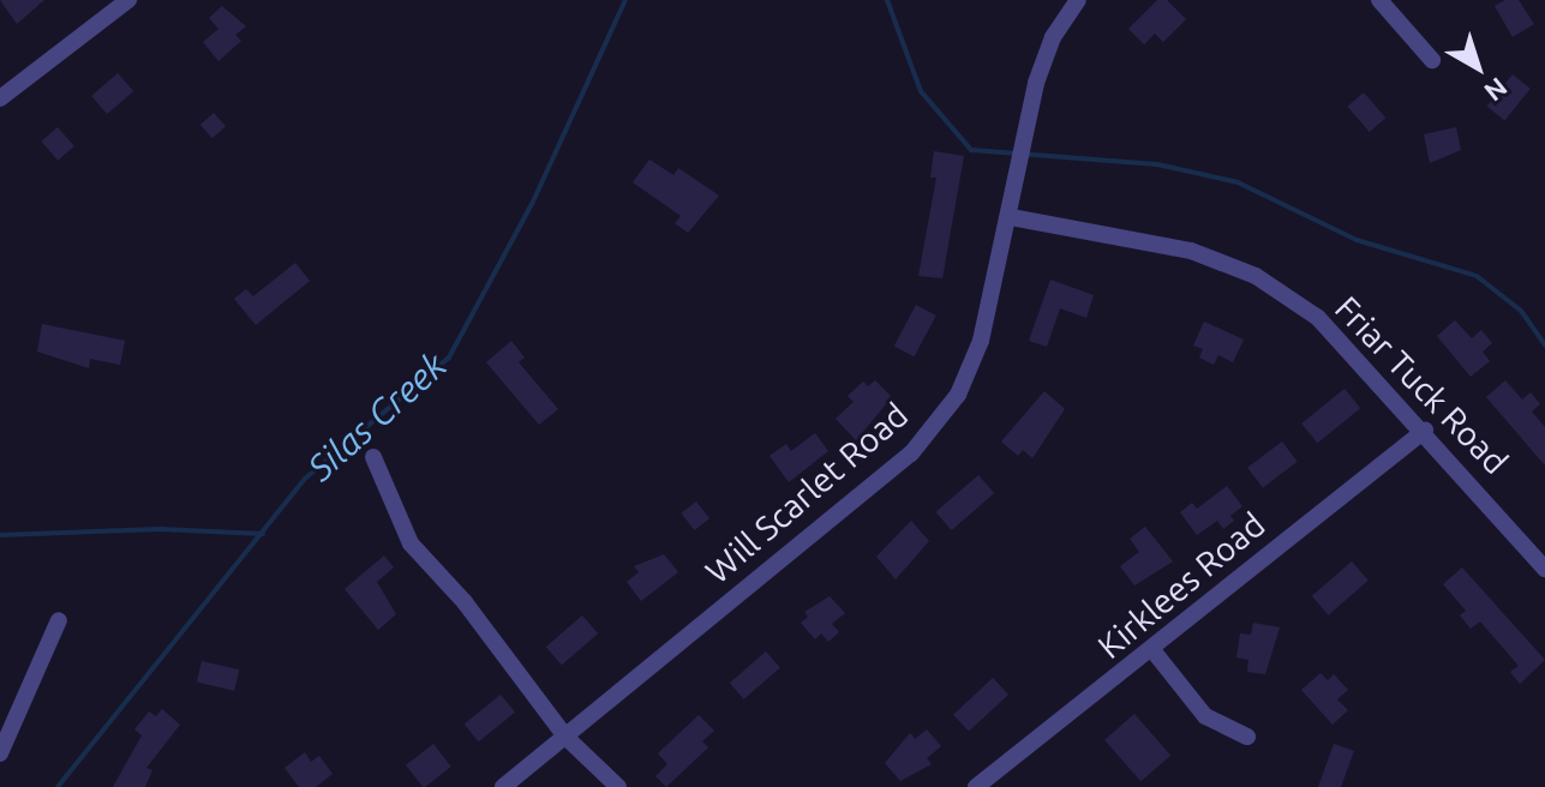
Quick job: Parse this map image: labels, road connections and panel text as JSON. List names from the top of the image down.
{
  "streets": {
    "street": ["Friar Tuck Road", "Will Scarlet Road", "Kirklees Road"]
  },
  "crossings": [
    ["Friar Tuck Road", "Will Scarlet Road"],
    ["Friar Tuck Road", "Kirklees Road"]
  ],
  "water": ["Silas Creek"],
  "north": "bottom right"
}
